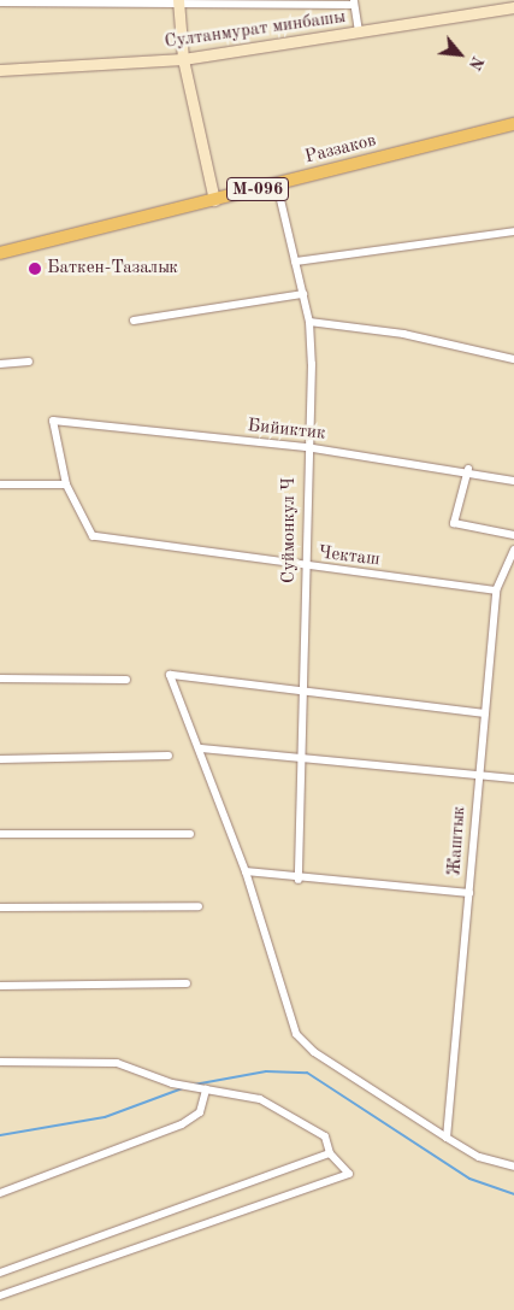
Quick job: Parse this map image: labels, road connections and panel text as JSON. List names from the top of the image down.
{
  "streets": {
    "main road": ["Раззаков", "М-096"],
    "street": [
      "Султанмурат минбашы",
      "Бийиктик",
      "Суймонкул Ч",
      "Чекташ",
      "Жаштык"
    ]
  },
  "crossings": [
    ["Раззаков", "Суймонкул Ч"],
    ["Бийиктик", "Суймонкул Ч"],
    ["Бийиктик", "Чекташ"],
    ["Суймонкул Ч", "Чекташ"],
    ["Чекташ", "Жаштык"]
  ],
  "places": ["Баткен-Тазалык"],
  "north": "bottom right"
}
